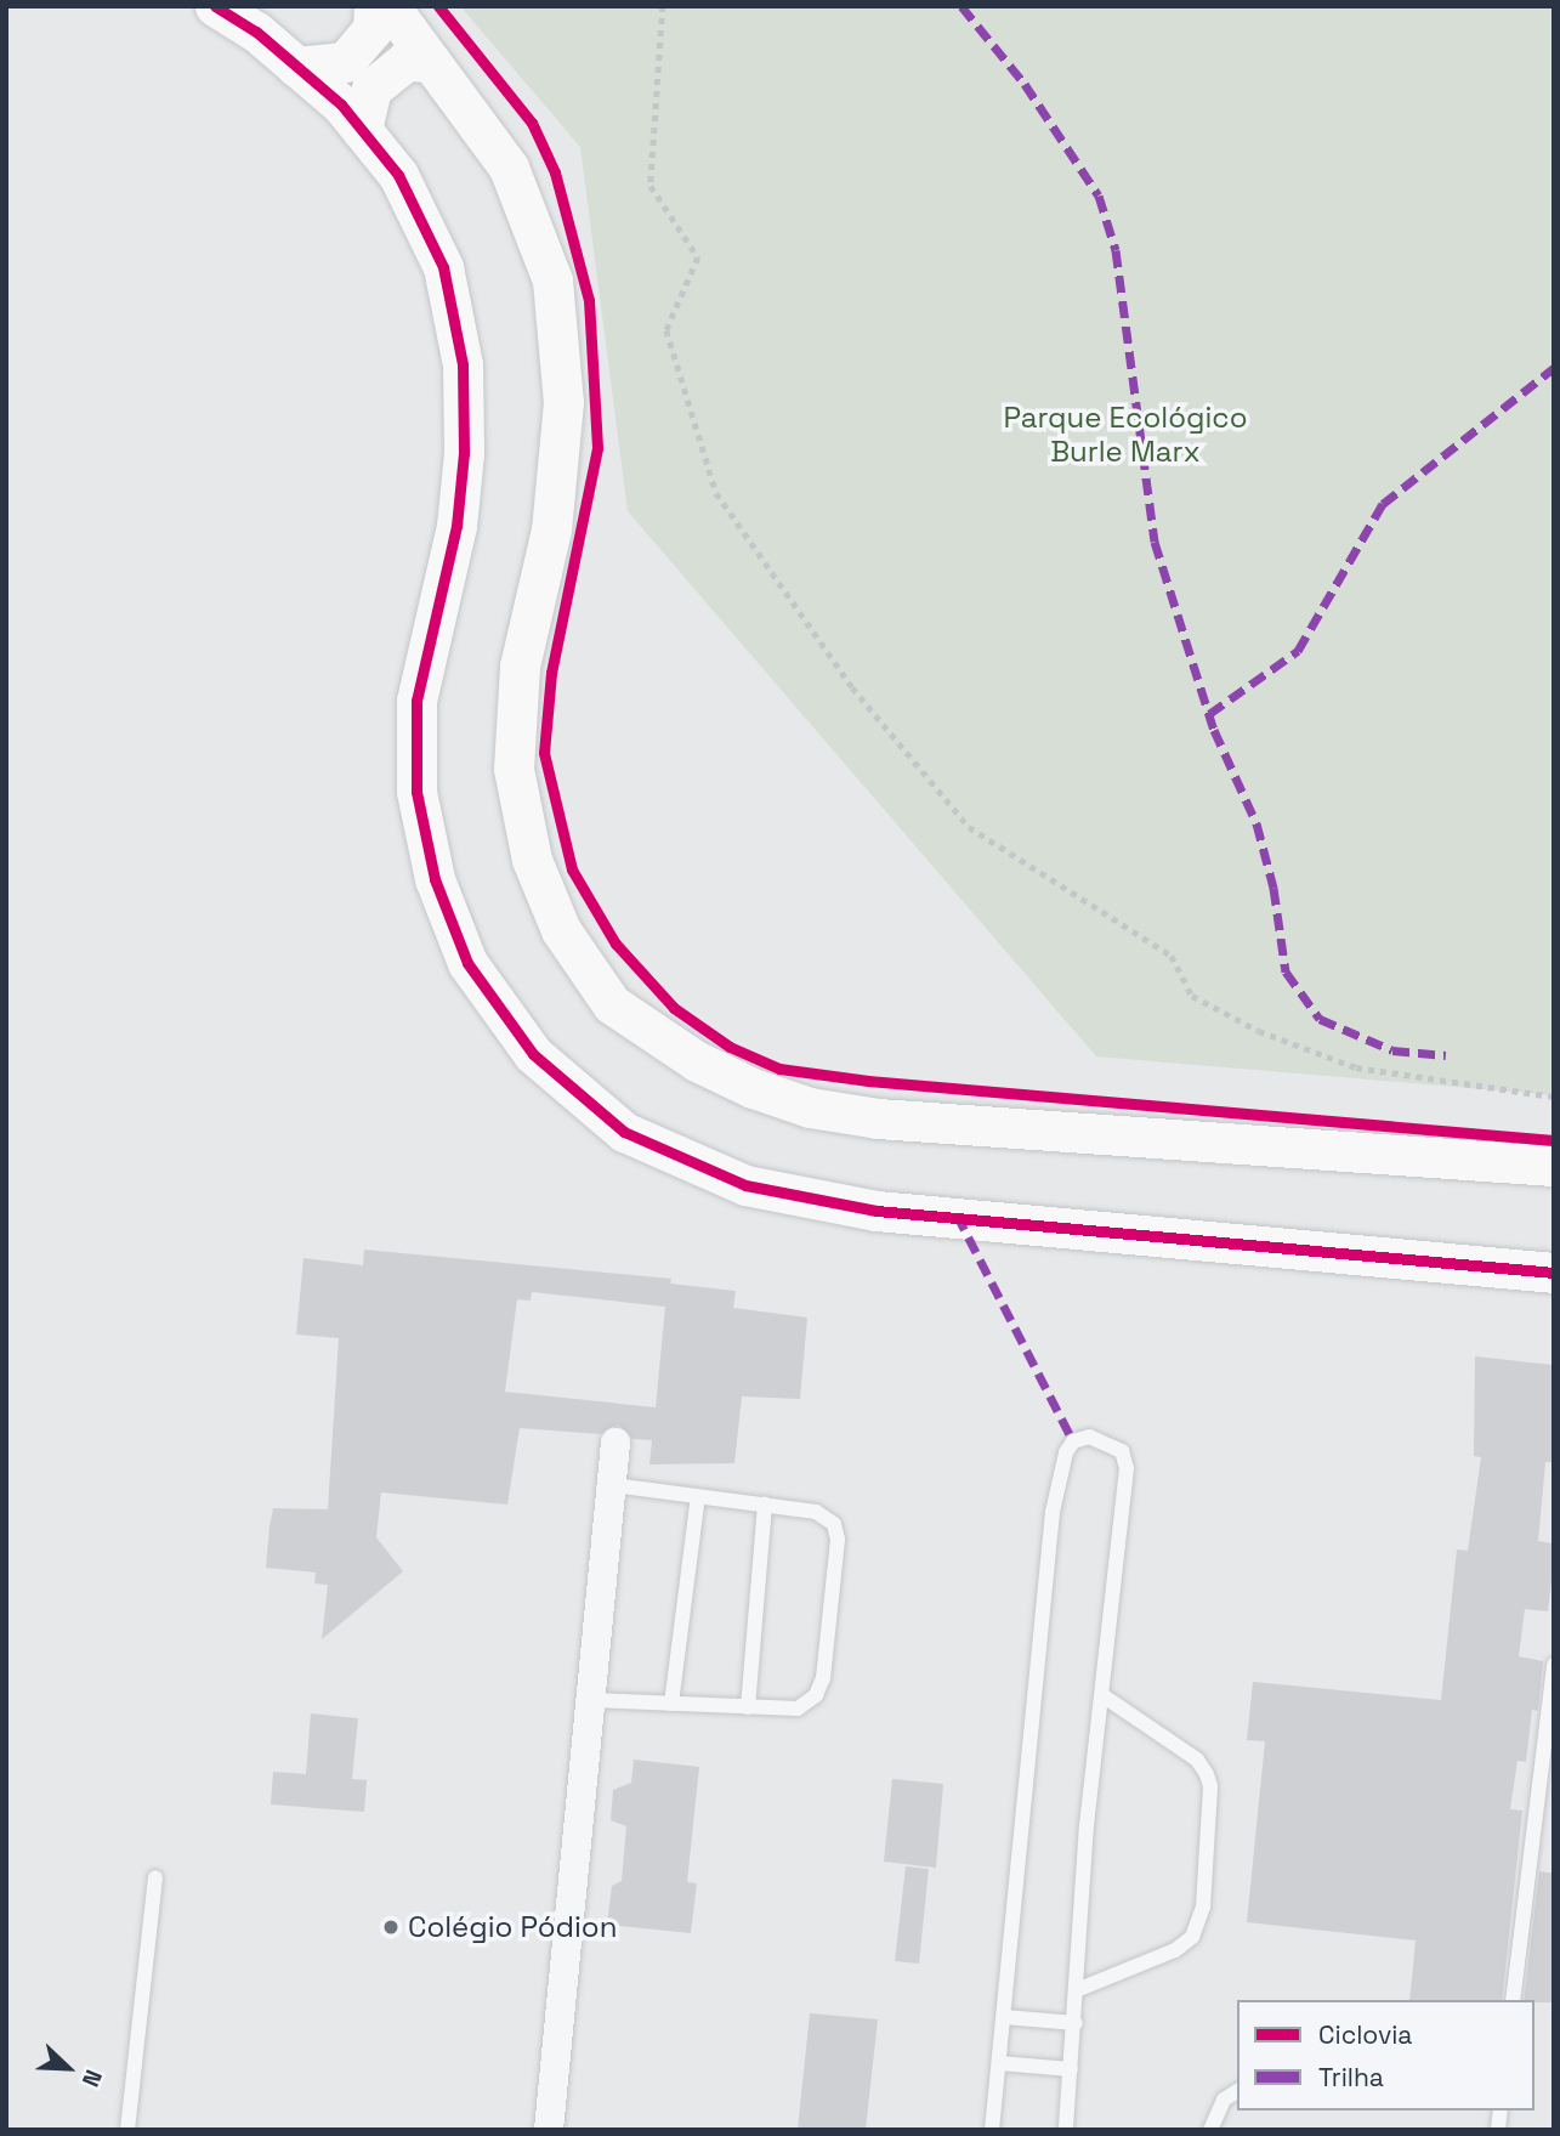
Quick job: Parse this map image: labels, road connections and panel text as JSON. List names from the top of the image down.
{
  "parks": ["Parque Ecológico Burle Marx"],
  "places": ["Colégio Pódion"],
  "legend": ["Ciclovia", "Trilha"],
  "north": "bottom right"
}
